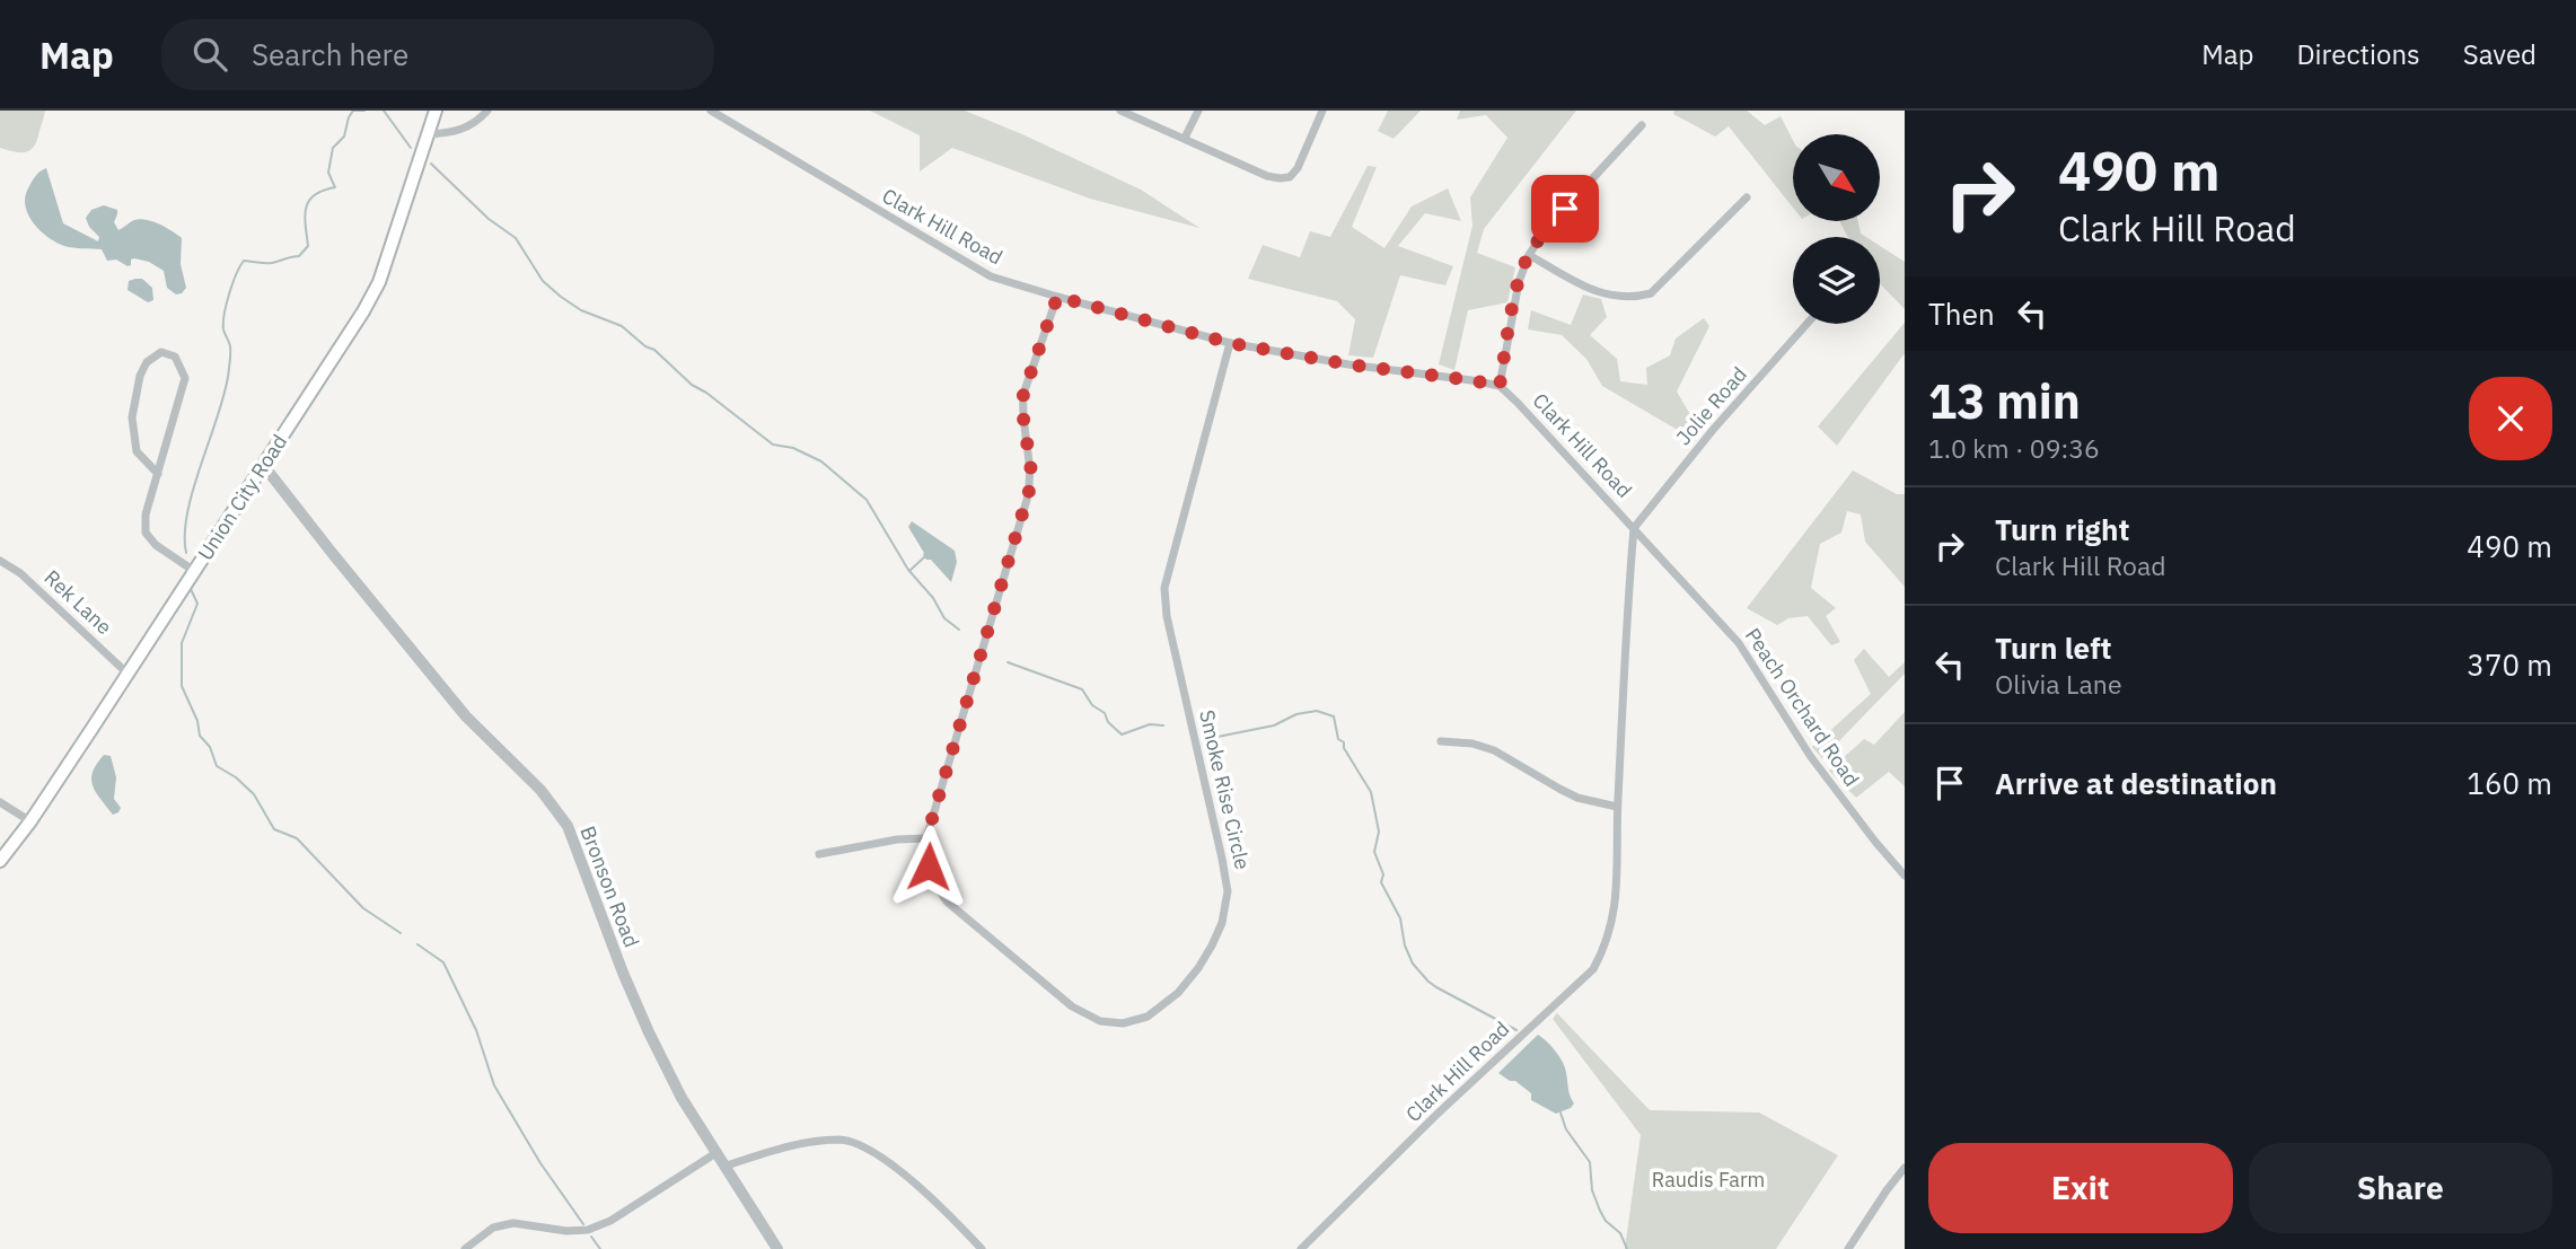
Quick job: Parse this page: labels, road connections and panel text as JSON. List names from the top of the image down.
{
  "streets": {
    "main road": ["Union City Road"],
    "street": [
      "Clark Hill Road",
      "Jolie Road",
      "Rek Lane",
      "Peach Orchard Road",
      "Smoke Rise Circle",
      "Bronson Road"
    ]
  },
  "crossings": [
    ["Clark Hill Road", "Jolie Road"],
    ["Clark Hill Road", "Peach Orchard Road"],
    ["Clark Hill Road", "Smoke Rise Circle"],
    ["Jolie Road", "Peach Orchard Road"],
    ["Union City Road", "Rek Lane"],
    ["Union City Road", "Bronson Road"]
  ],
  "parks": ["Raudis Farm"],
  "north": "bottom right",
  "page": {
    "header": "Map",
    "search": "Search here",
    "nav": ["Map", "Directions", "Saved"],
    "turn": ["490 m", "Clark Hill Road"],
    "then": "Then",
    "heading": ["13 min", "1.0 km · 09:36"],
    "list": [
      {
        "name": "Turn right",
        "note": "Clark Hill Road",
        "value": "490 m"
      },
      {
        "name": "Turn left",
        "note": "Olivia Lane",
        "value": "370 m"
      },
      {
        "name": "Arrive at destination",
        "value": "160 m"
      }
    ],
    "buttons": ["Exit", "Share"]
  }
}
